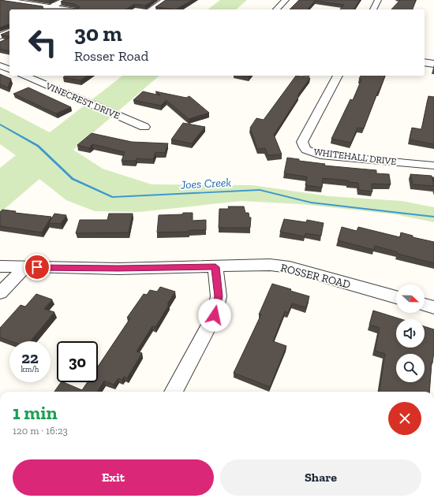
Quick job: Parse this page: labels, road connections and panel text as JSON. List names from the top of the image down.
{
  "streets": {
    "street": ["VINECREST DRIVE", "WHITEHALL DRIVE", "ROSSER ROAD"]
  },
  "water": ["Joes Creek"],
  "north": "right",
  "page": {
    "turn": ["30 m", "Rosser Road"],
    "speed": "22 km/h",
    "limit": "30",
    "heading": ["1 min", "120 m · 16:23"],
    "buttons": ["Exit", "Share"]
  }
}
